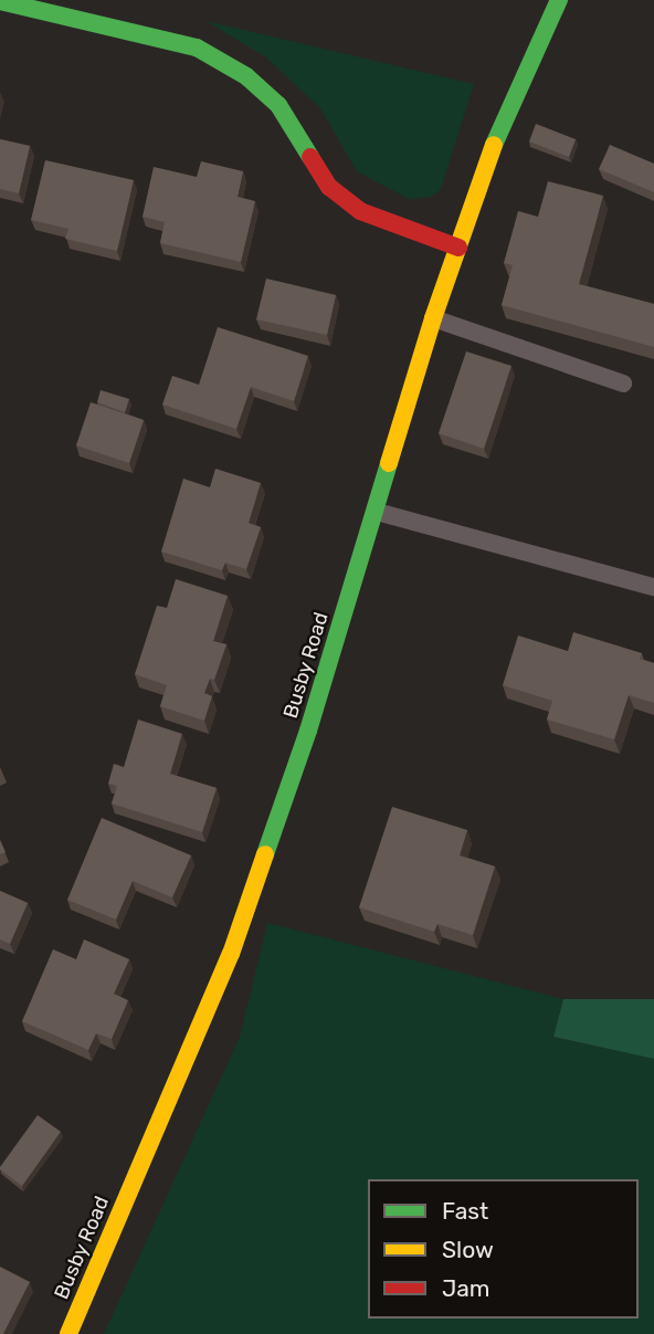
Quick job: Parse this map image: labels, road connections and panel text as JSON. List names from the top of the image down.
{
  "streets": {
    "main road": ["Busby Road"]
  },
  "legend": ["Fast", "Slow", "Jam"]
}
